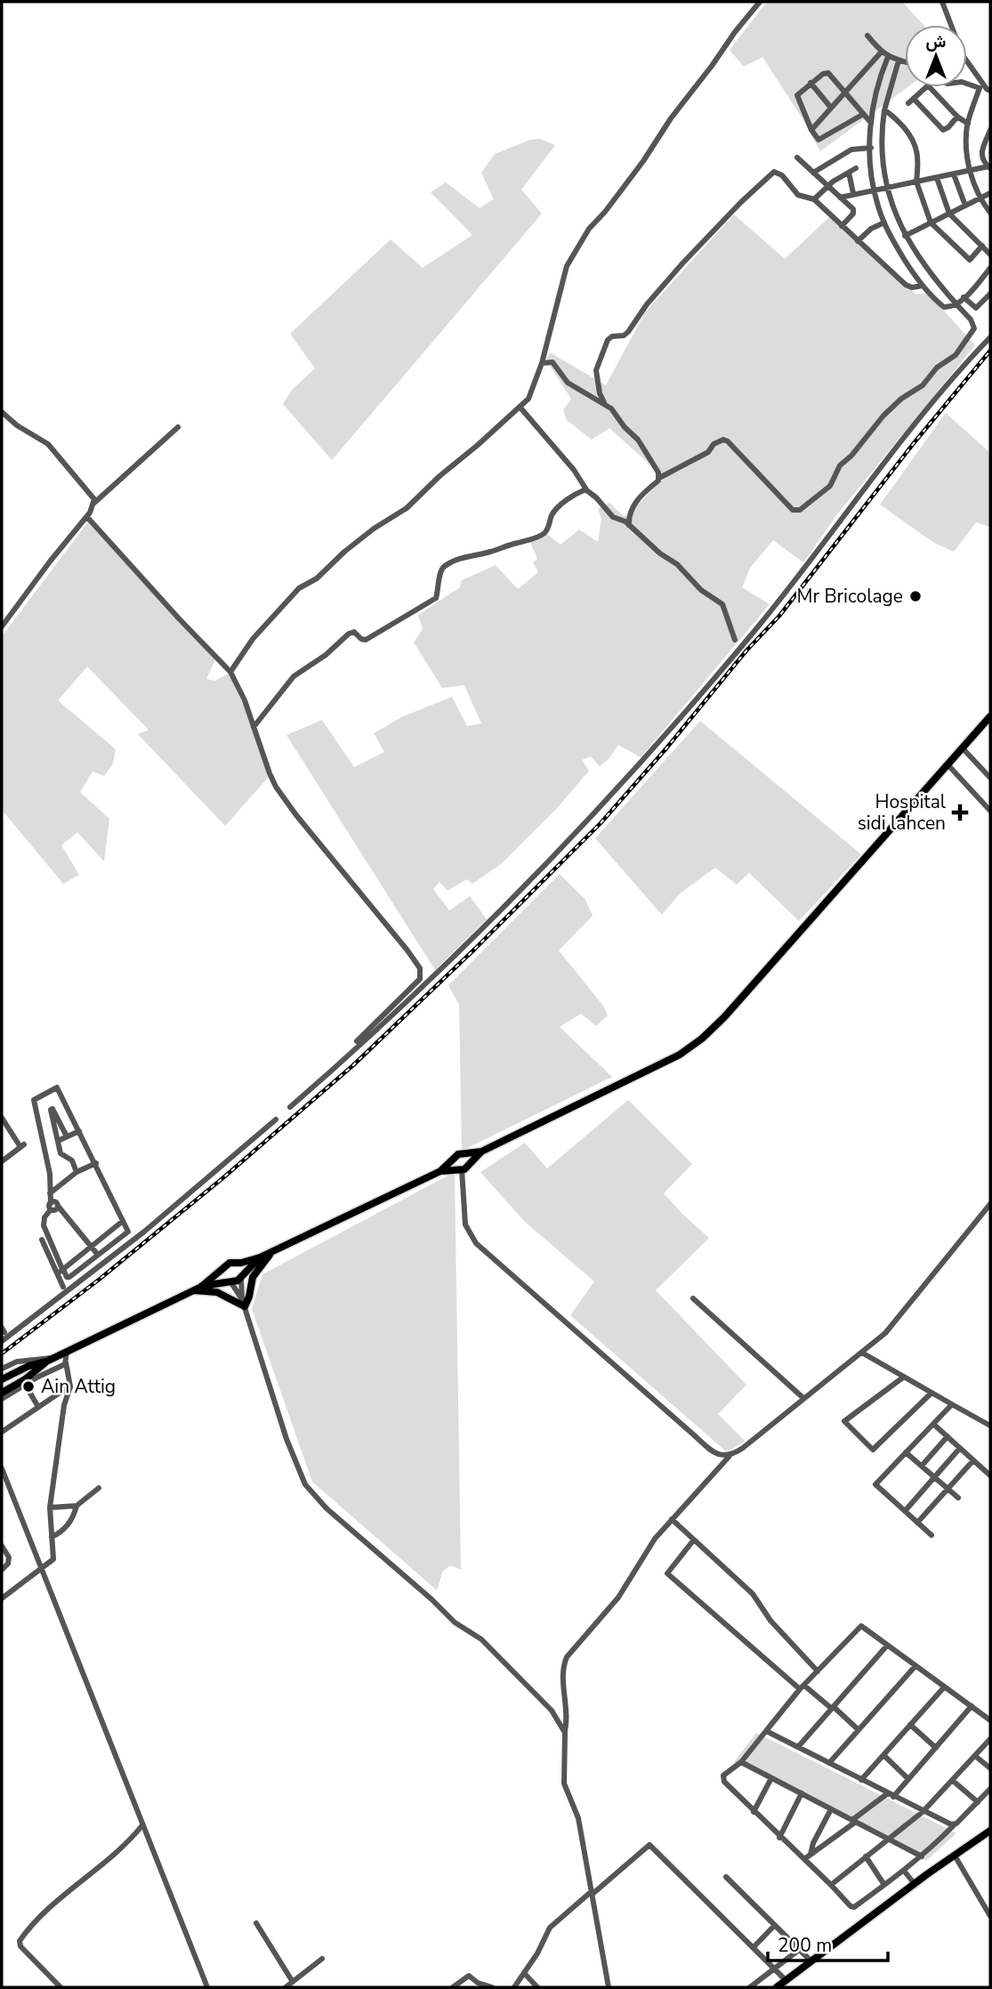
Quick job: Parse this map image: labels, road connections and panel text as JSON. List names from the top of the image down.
{
  "places": {
    "other": ["Mr Bricolage", "Ain Attig"],
    "health": ["Hospital sidi lahcen"]
  },
  "scale_bar": "200 m",
  "north": "top"
}
